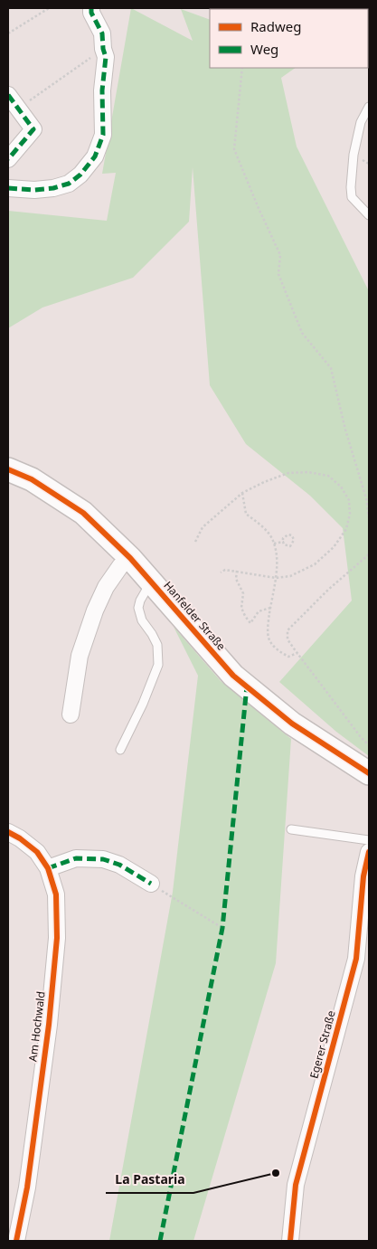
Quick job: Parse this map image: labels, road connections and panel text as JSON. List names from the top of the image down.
{
  "streets": {
    "street": ["Hanfelder Straße", "Am Hochwald", "Egerer Straße"]
  },
  "places": ["La Pastaria"],
  "legend": ["Radweg", "Weg"]
}
